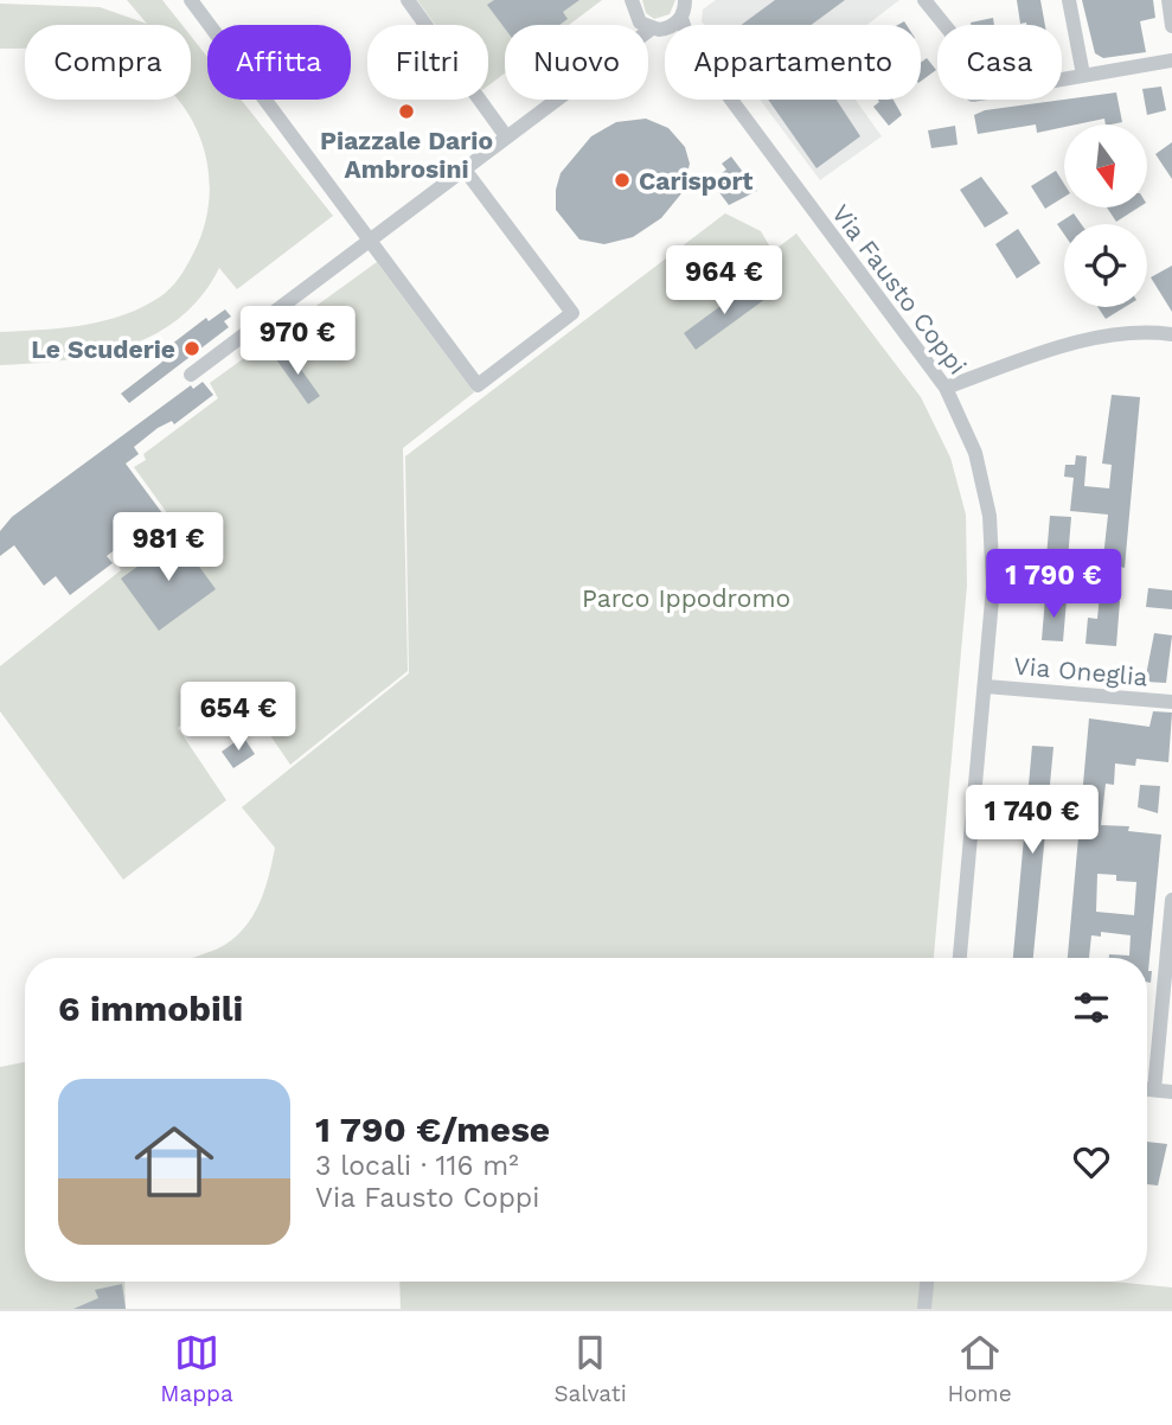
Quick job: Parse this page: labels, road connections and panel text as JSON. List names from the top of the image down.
{
  "streets": {
    "street": ["Via Fausto Coppi", "Via Oneglia"]
  },
  "crossings": [
    ["Via Fausto Coppi", "Via Oneglia"]
  ],
  "parks": ["Parco Ippodromo"],
  "places": ["Piazzale Dario Ambrosini", "Carisport", "Le Scuderie"],
  "north": "bottom",
  "page": {
    "chip": [
      "Compra",
      "Affitta",
      "Filtri",
      "Nuovo",
      "Appartamento",
      "Casa"
    ],
    "price": [
      "964 €",
      "970 €",
      "981 €",
      "1 790 €",
      "654 €",
      "1 740 €"
    ],
    "heading": "6 immobili",
    "list": [
      {
        "name": "1 790 €/mese",
        "note": "3 locali · 116 m² · Via Fausto Coppi"
      }
    ],
    "tabs": ["Mappa", "Salvati", "Home"]
  }
}
